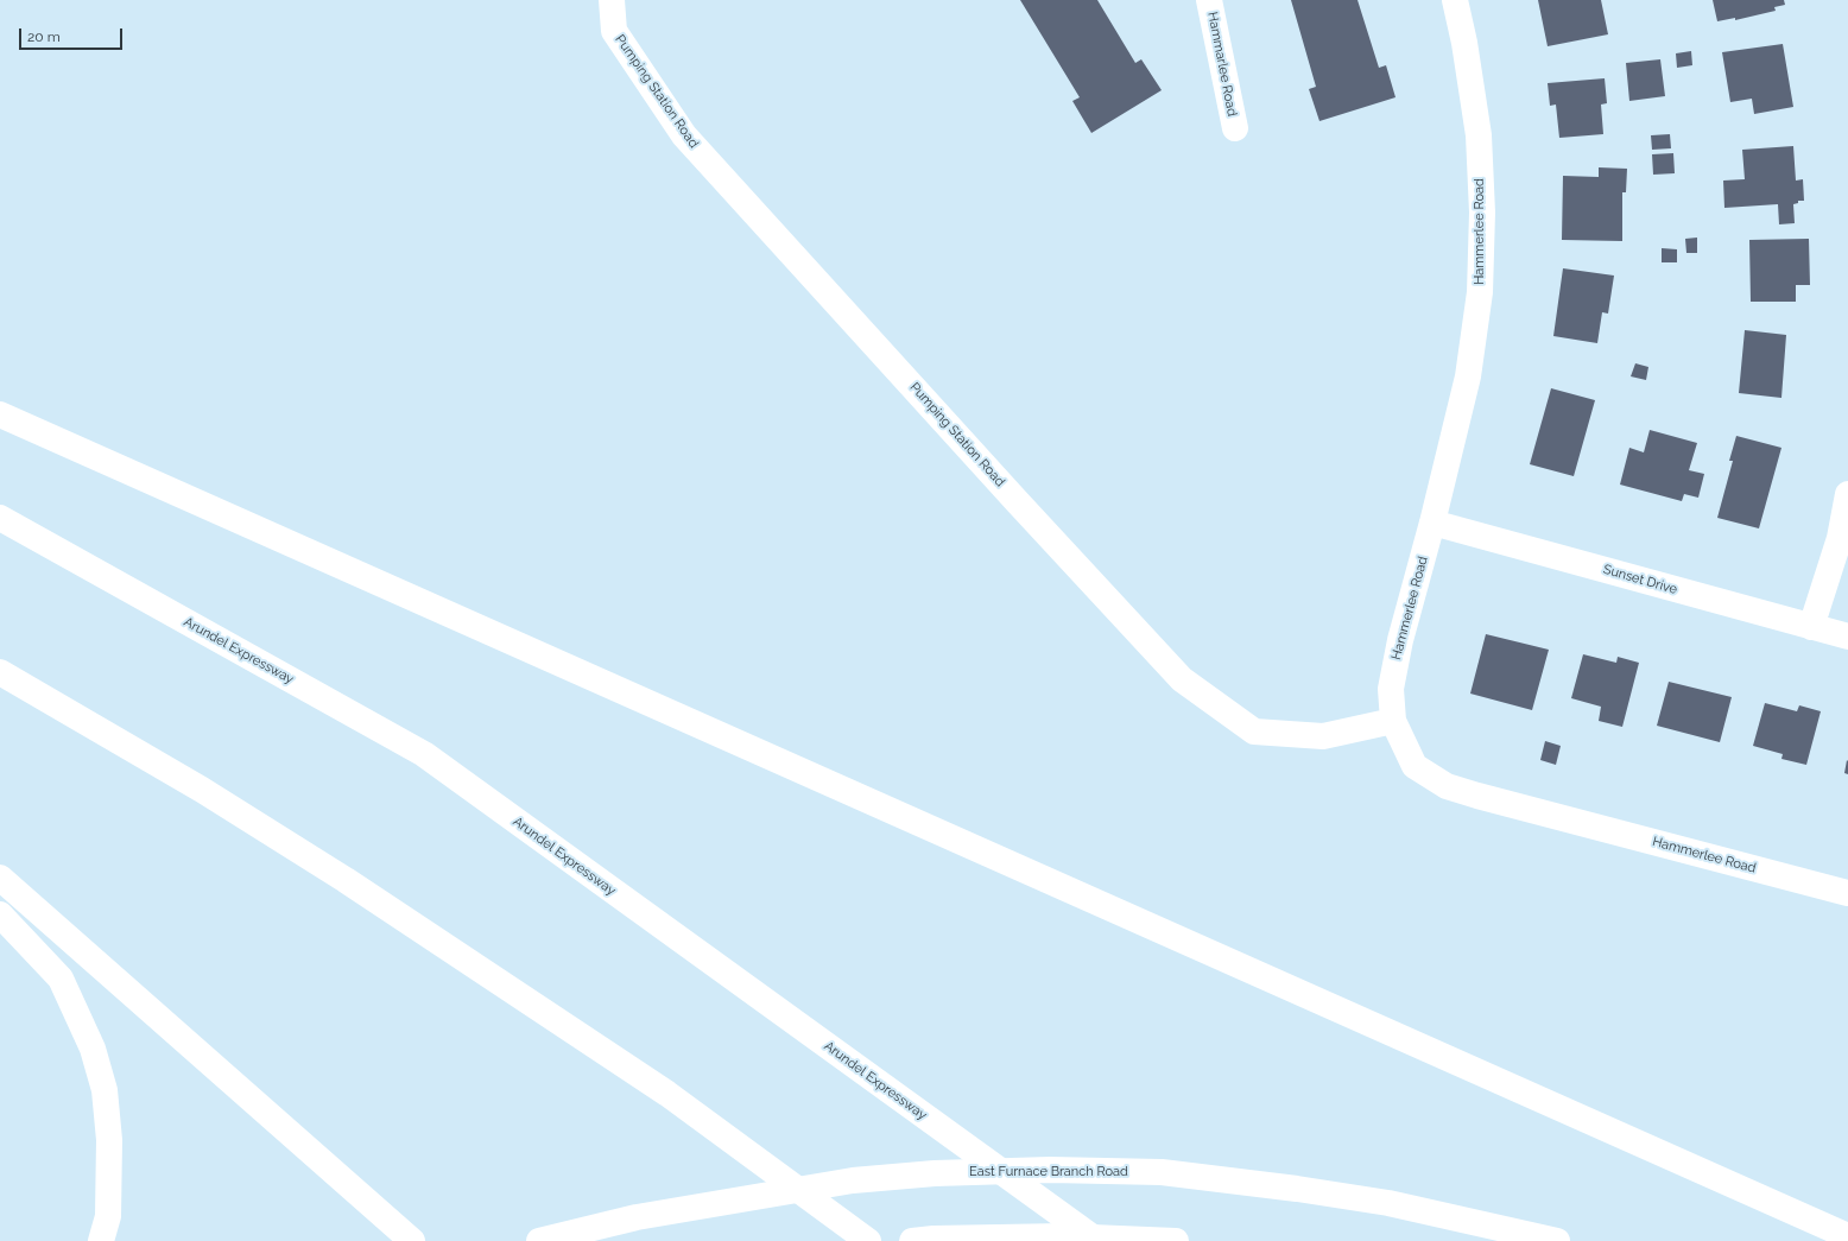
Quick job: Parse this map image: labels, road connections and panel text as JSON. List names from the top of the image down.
{
  "streets": {
    "main road": [
      "Hammarlee Road",
      "Pumping Station Road",
      "Hammerlee Road",
      "Sunset Drive",
      "Arundel Expressway",
      "East Furnace Branch Road"
    ]
  },
  "crossings": [
    ["Pumping Station Road", "Hammerlee Road"],
    ["Hammerlee Road", "Sunset Drive"]
  ],
  "scale_bar": "20 m"
}
